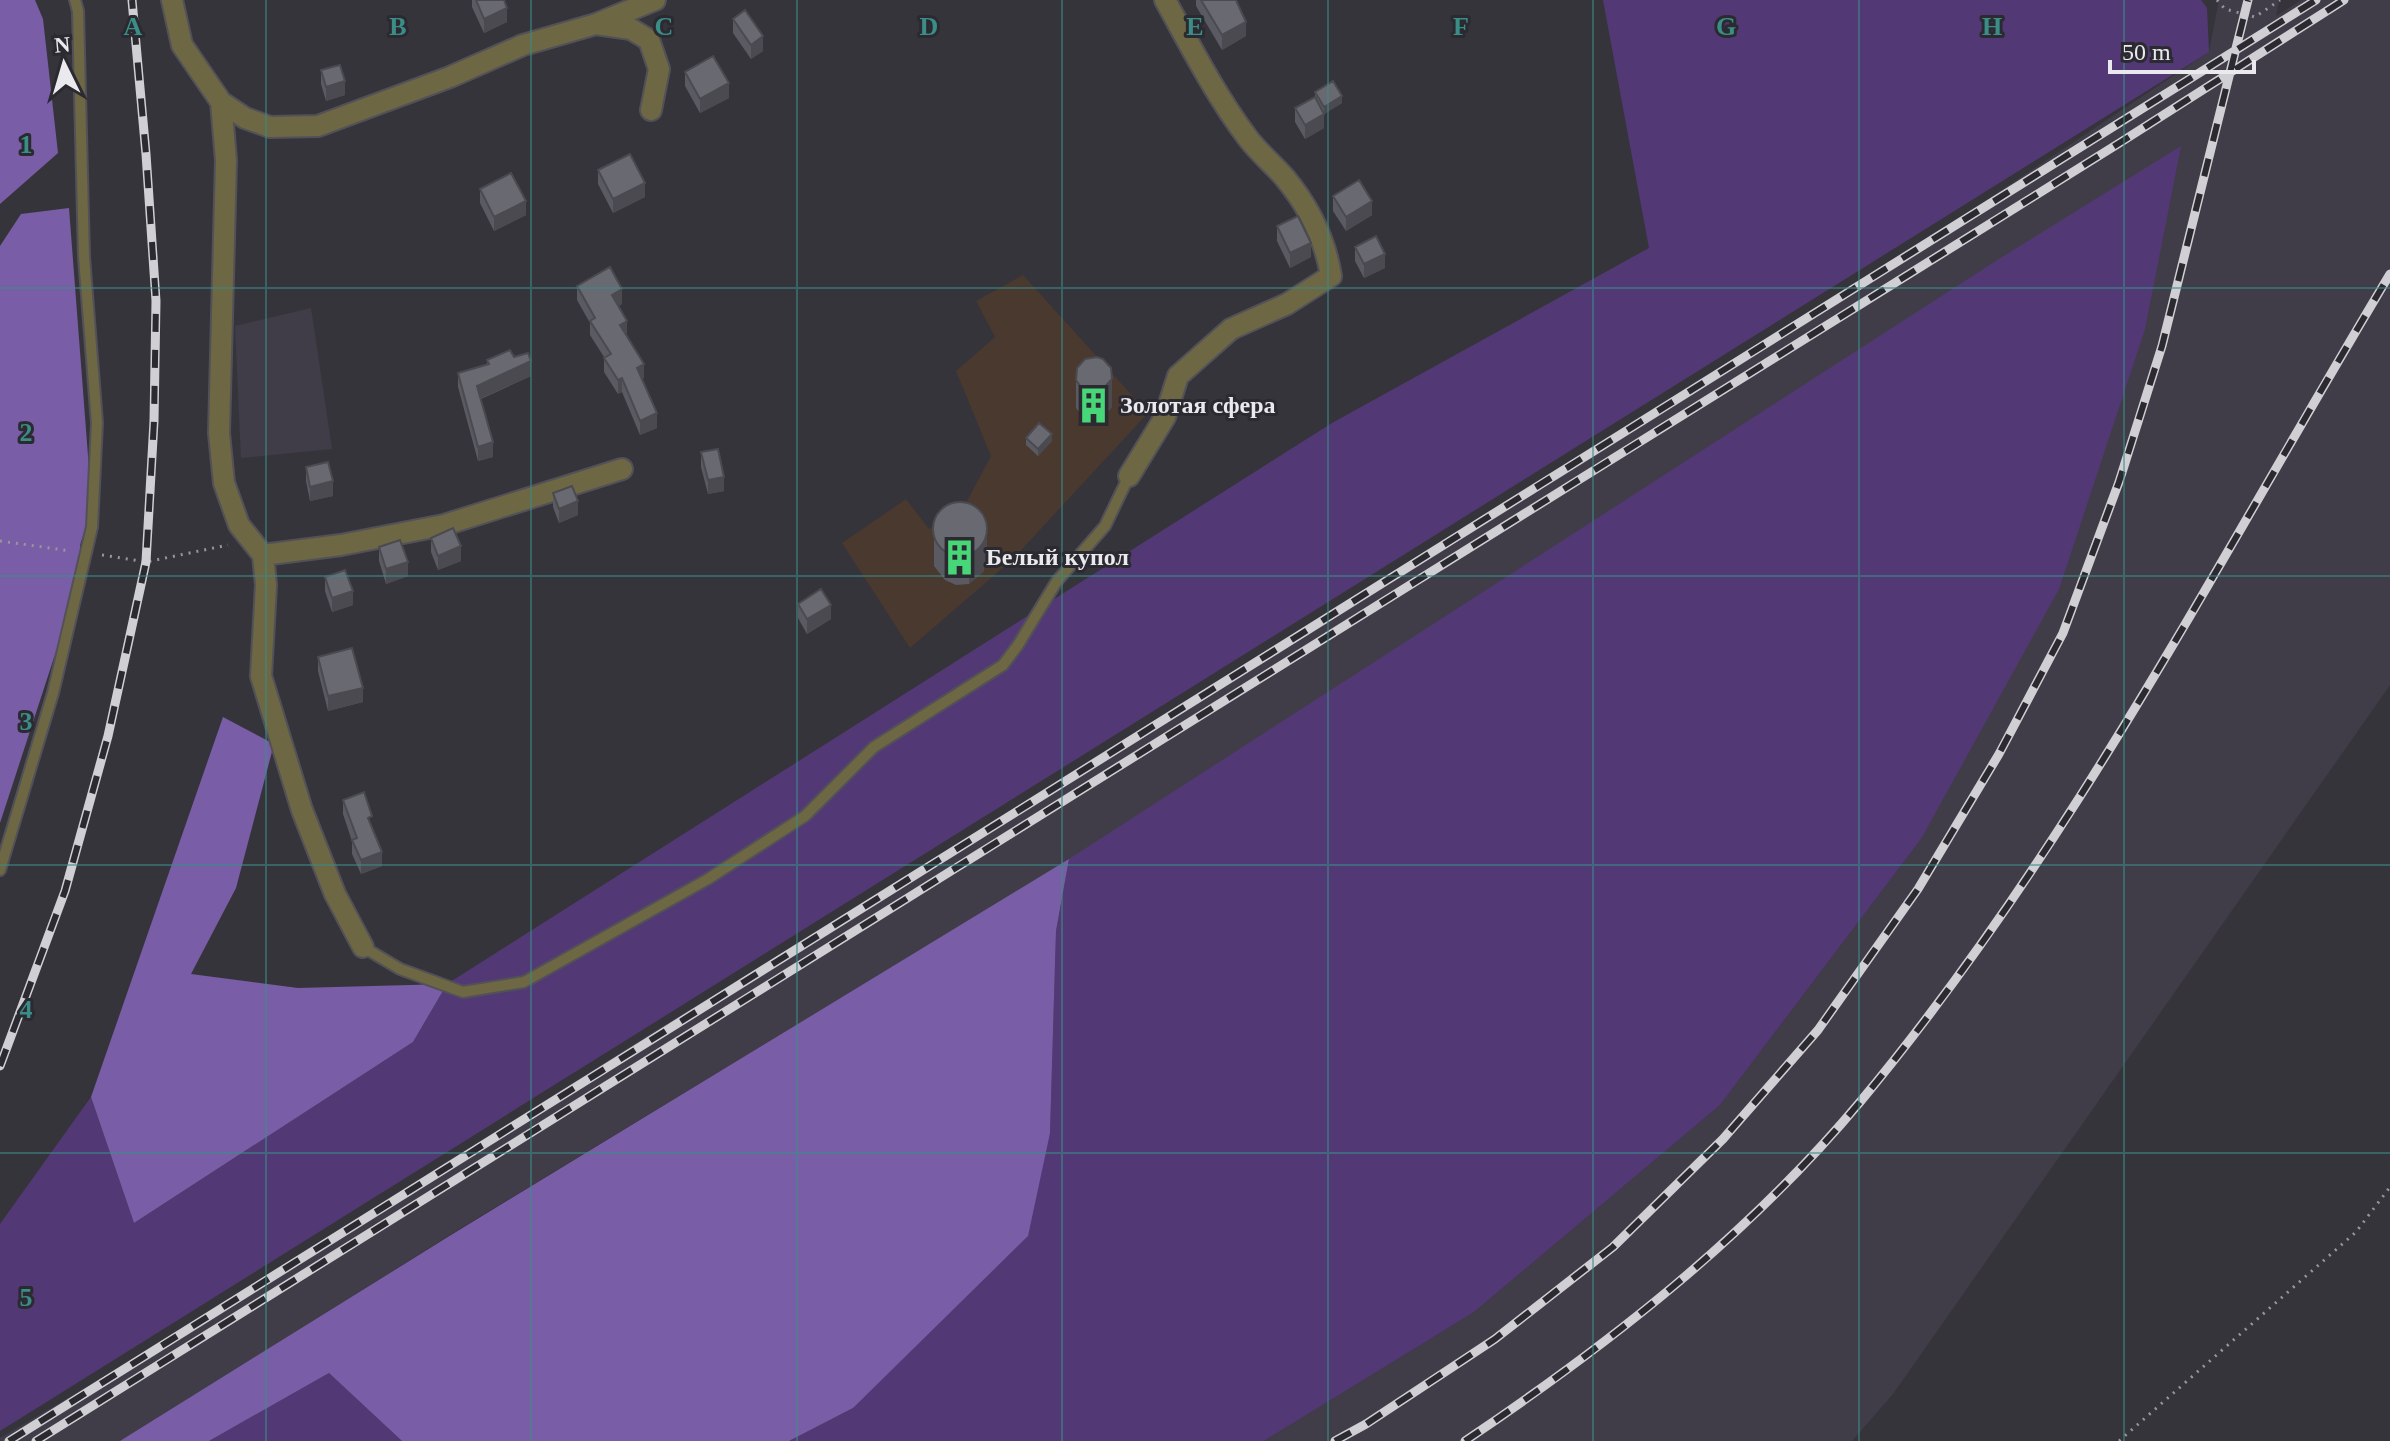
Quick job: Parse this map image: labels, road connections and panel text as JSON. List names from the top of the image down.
{
  "places": {
    "building": ["Золотая сфера", "Белый купол"]
  },
  "scale_bar": "50 m",
  "north": "top",
  "grid": {
    "columns": [
      "A",
      "B",
      "C",
      "D",
      "E",
      "F",
      "G",
      "H"
    ],
    "rows": [
      "1",
      "2",
      "3",
      "4",
      "5"
    ]
  }
}
